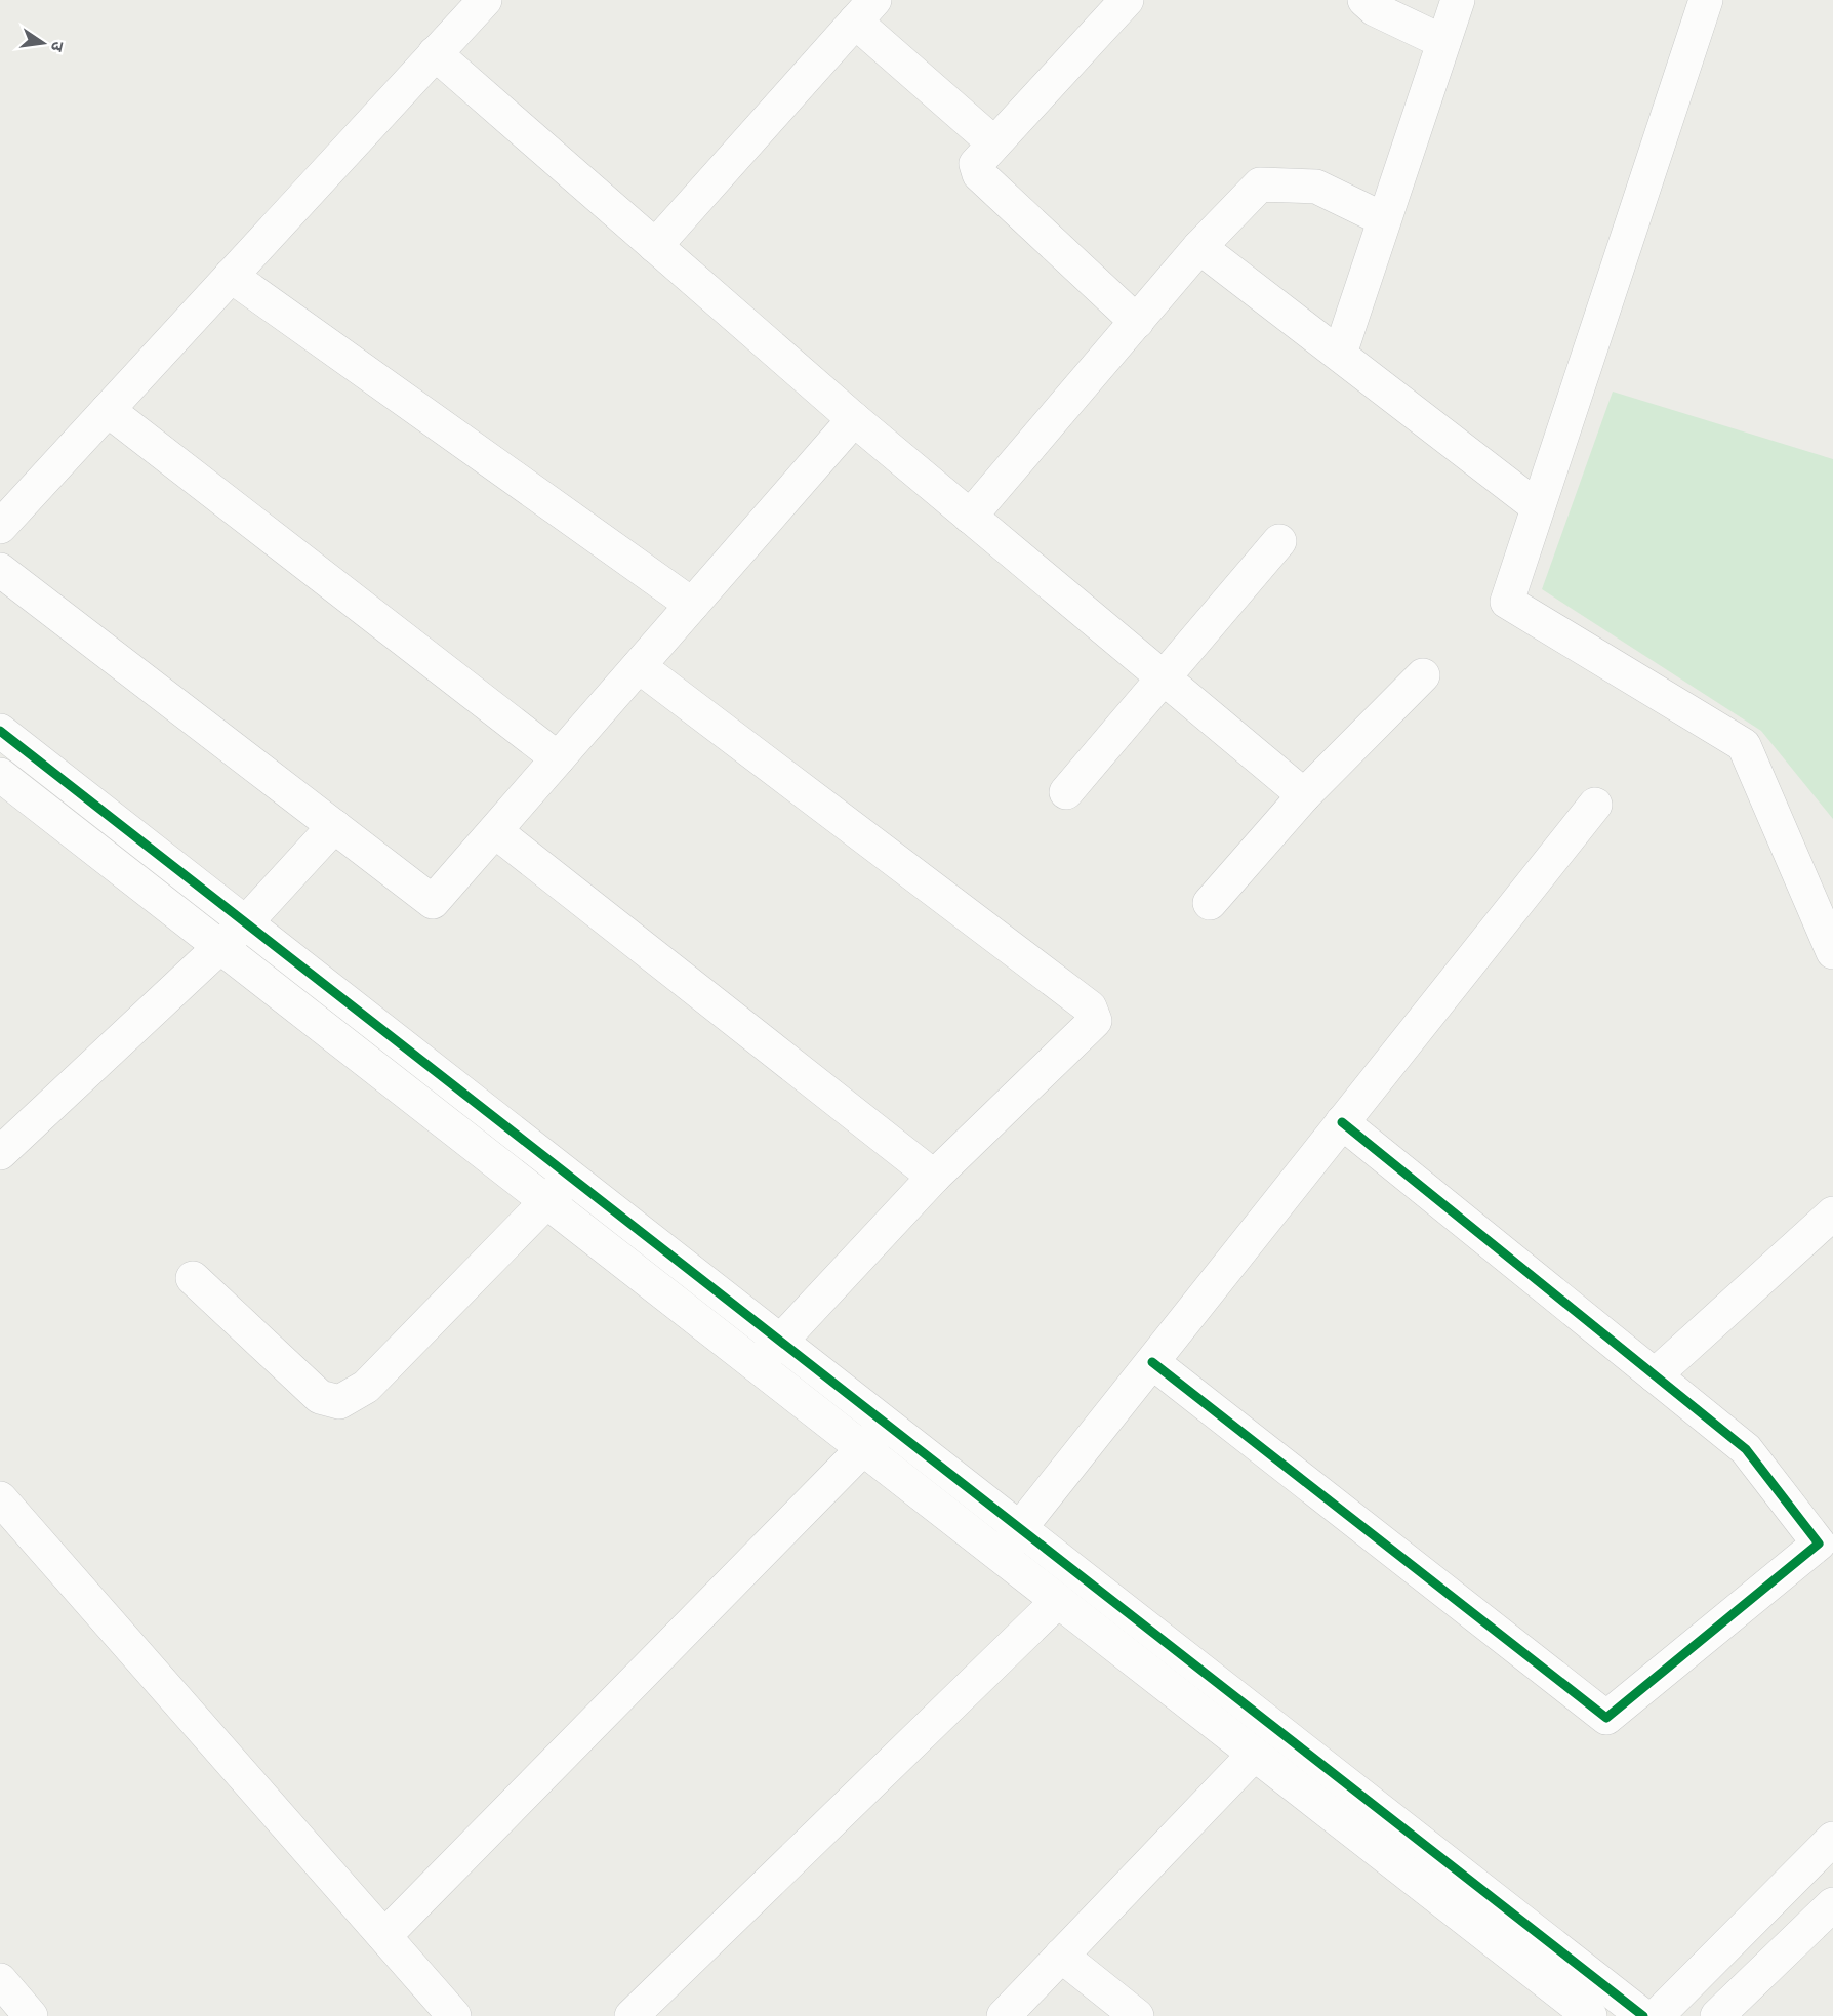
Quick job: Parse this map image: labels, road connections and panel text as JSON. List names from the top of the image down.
{
  "north": "right"
}
